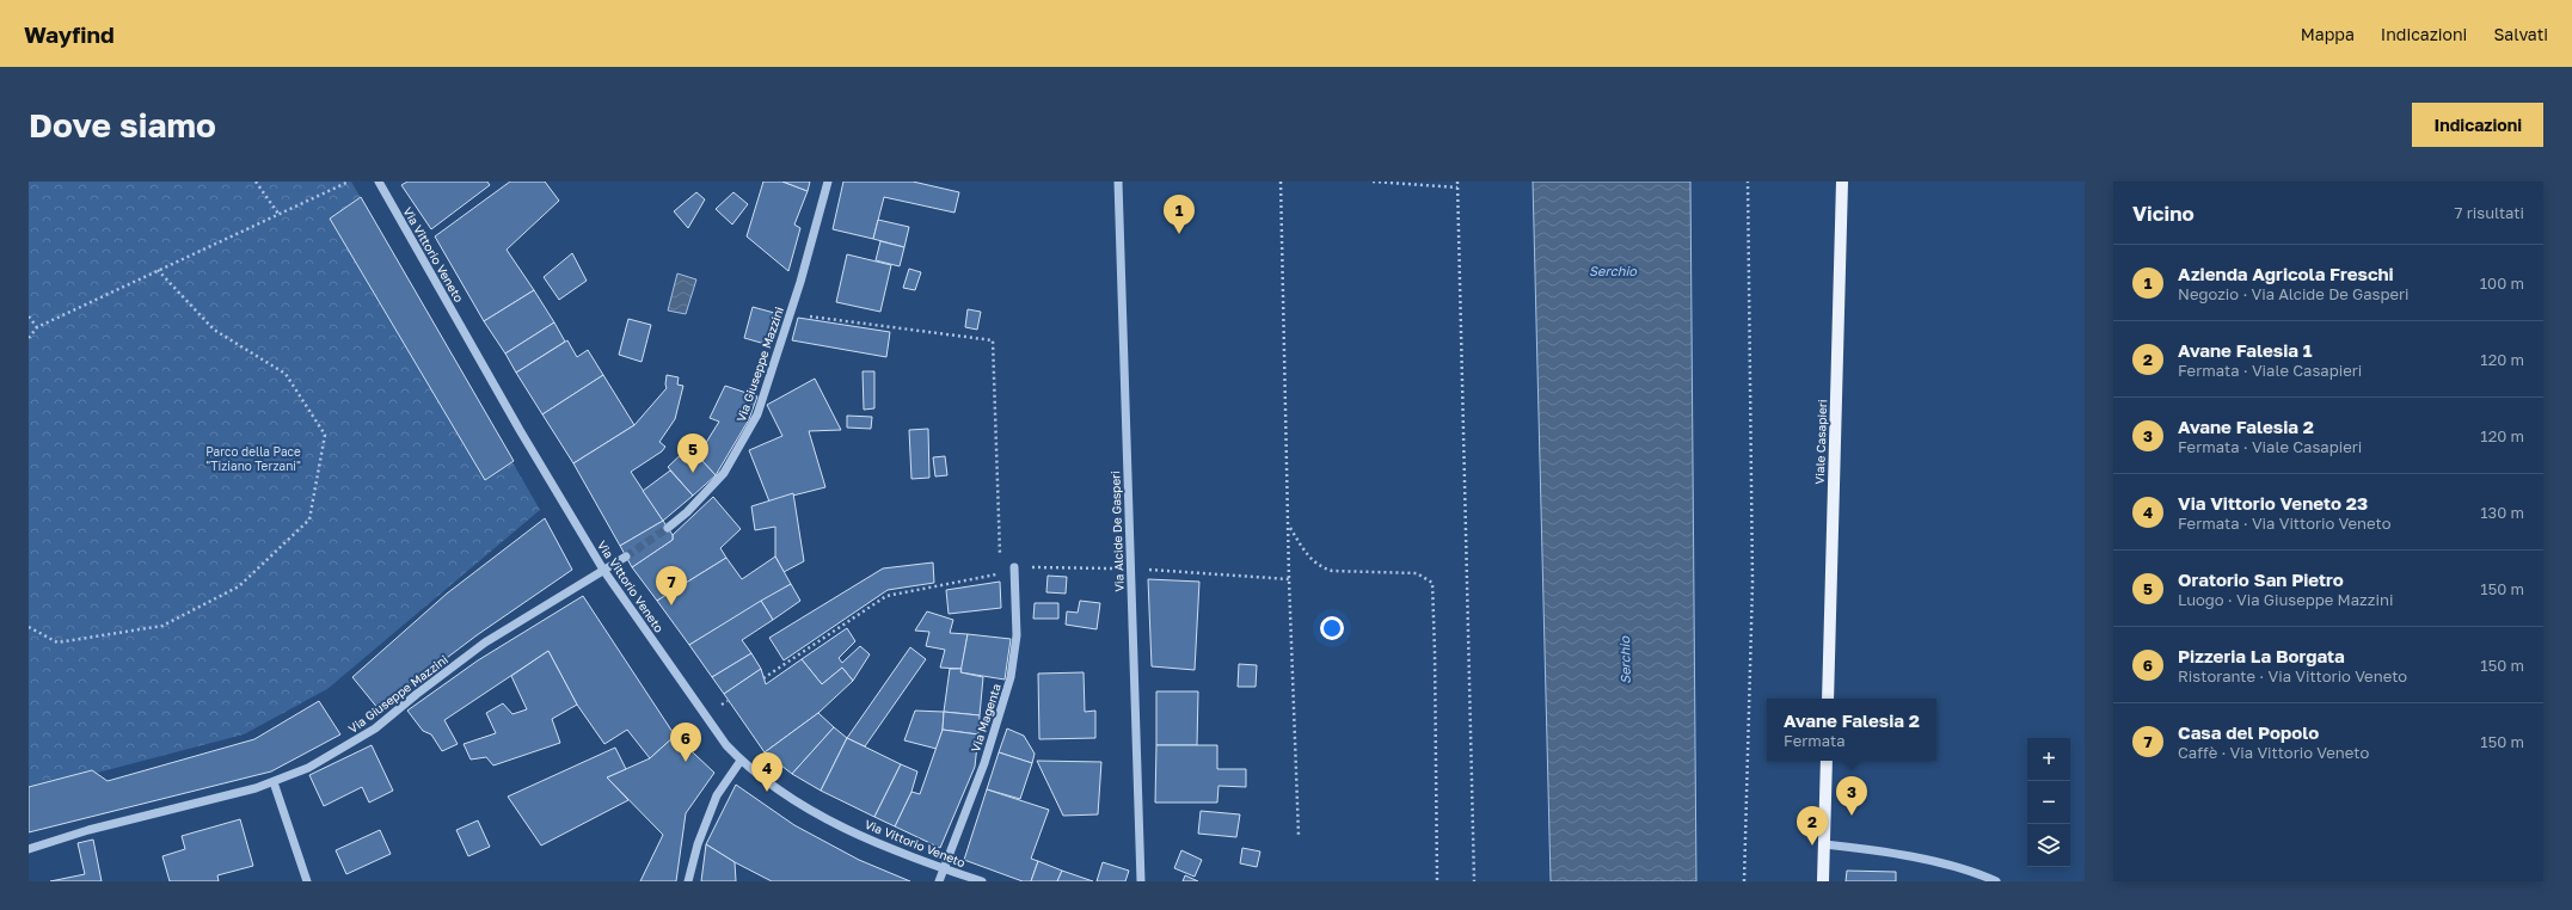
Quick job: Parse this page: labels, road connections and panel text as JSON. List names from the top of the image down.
{
  "streets": {
    "main road": ["Viale Casapieri"],
    "street": [
      "Via Vittorio Veneto",
      "Via Giuseppe Mazzini",
      "Via Alcide De Gasperi",
      "Via Magenta"
    ]
  },
  "crossings": [
    ["Via Vittorio Veneto", "Via Giuseppe Mazzini"],
    ["Via Vittorio Veneto", "Via Magenta"]
  ],
  "water": ["Serchio"],
  "parks": ["Parco della Pace \"Tiziano Terzani\""],
  "page": {
    "header": "Wayfind",
    "nav": ["Mappa", "Indicazioni", "Salvati"],
    "buttons": "Indicazioni",
    "title": "Dove siamo",
    "heading": ["Vicino", "7 risultati"],
    "pins": [
      "1",
      "5",
      "7",
      "6",
      "4",
      "3",
      "2"
    ],
    "list": [
      {
        "mark": "1",
        "name": "Azienda Agricola Freschi",
        "note": "Negozio · Via Alcide De Gasperi",
        "value": "100 m"
      },
      {
        "mark": "2",
        "name": "Avane Falesia 1",
        "note": "Fermata · Viale Casapieri",
        "value": "120 m"
      },
      {
        "mark": "3",
        "name": "Avane Falesia 2",
        "note": "Fermata · Viale Casapieri",
        "value": "120 m"
      },
      {
        "mark": "4",
        "name": "Via Vittorio Veneto 23",
        "note": "Fermata · Via Vittorio Veneto",
        "value": "130 m"
      },
      {
        "mark": "5",
        "name": "Oratorio San Pietro",
        "note": "Luogo · Via Giuseppe Mazzini",
        "value": "150 m"
      },
      {
        "mark": "6",
        "name": "Pizzeria La Borgata",
        "note": "Ristorante · Via Vittorio Veneto",
        "value": "150 m"
      },
      {
        "mark": "7",
        "name": "Casa del Popolo",
        "note": "Caffè · Via Vittorio Veneto",
        "value": "150 m"
      }
    ],
    "popup": ["Avane Falesia 2", "Fermata"],
    "map_buttons": ["+", "−"]
  }
}
